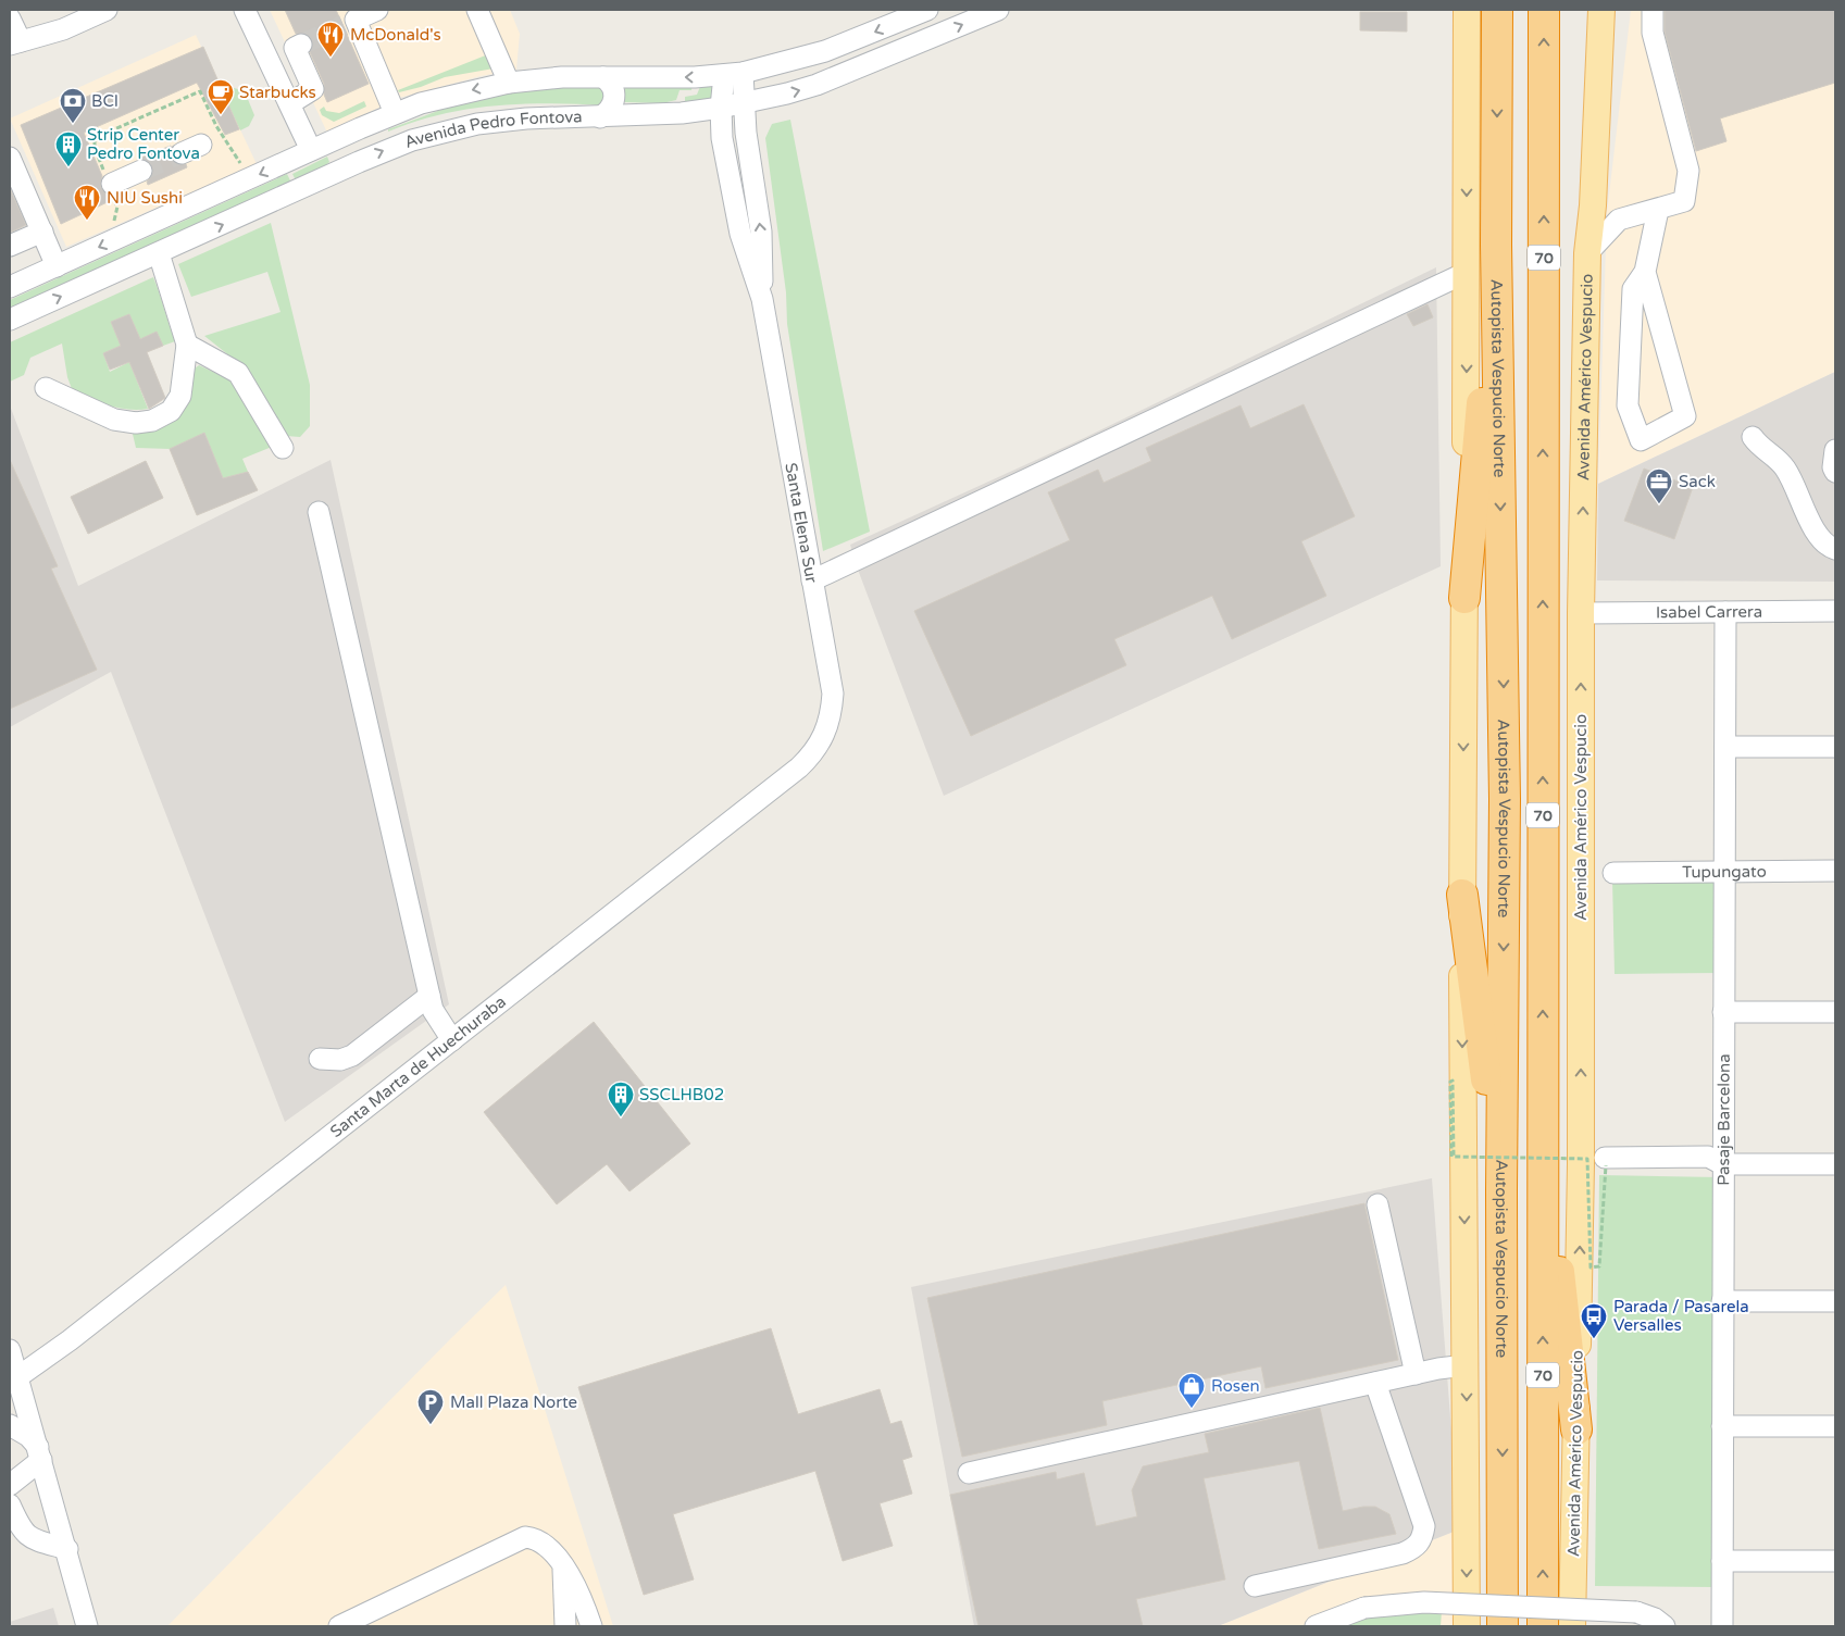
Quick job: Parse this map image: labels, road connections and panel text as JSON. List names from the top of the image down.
{
  "streets": {
    "highway": ["70", "Autopista Vespucio Norte"],
    "main road": ["Avenida Américo Vespucio"],
    "street": [
      "Avenida Pedro Fontova",
      "Santa Elena Sur",
      "Isabel Carrera",
      "Tupungato",
      "Santa Marta de Huechuraba",
      "Pasaje Barcelona"
    ]
  },
  "crossings": [
    ["Avenida Pedro Fontova", "Santa Elena Sur"],
    ["Avenida Américo Vespucio", "Isabel Carrera"],
    ["Santa Elena Sur", "Santa Marta de Huechuraba"],
    ["Isabel Carrera", "Pasaje Barcelona"],
    ["Tupungato", "Pasaje Barcelona"]
  ],
  "places": {
    "restaurant": ["McDonald's", "NIU Sushi"],
    "cafe": ["Starbucks"],
    "bank": ["BCI"],
    "building": ["Strip Center Pedro Fontova", "SSCLHB02"],
    "office": ["Sack"],
    "bus stop": ["Parada / Pasarela Versalles"],
    "shop": ["Rosen"],
    "parking": ["Mall Plaza Norte"]
  }
}
